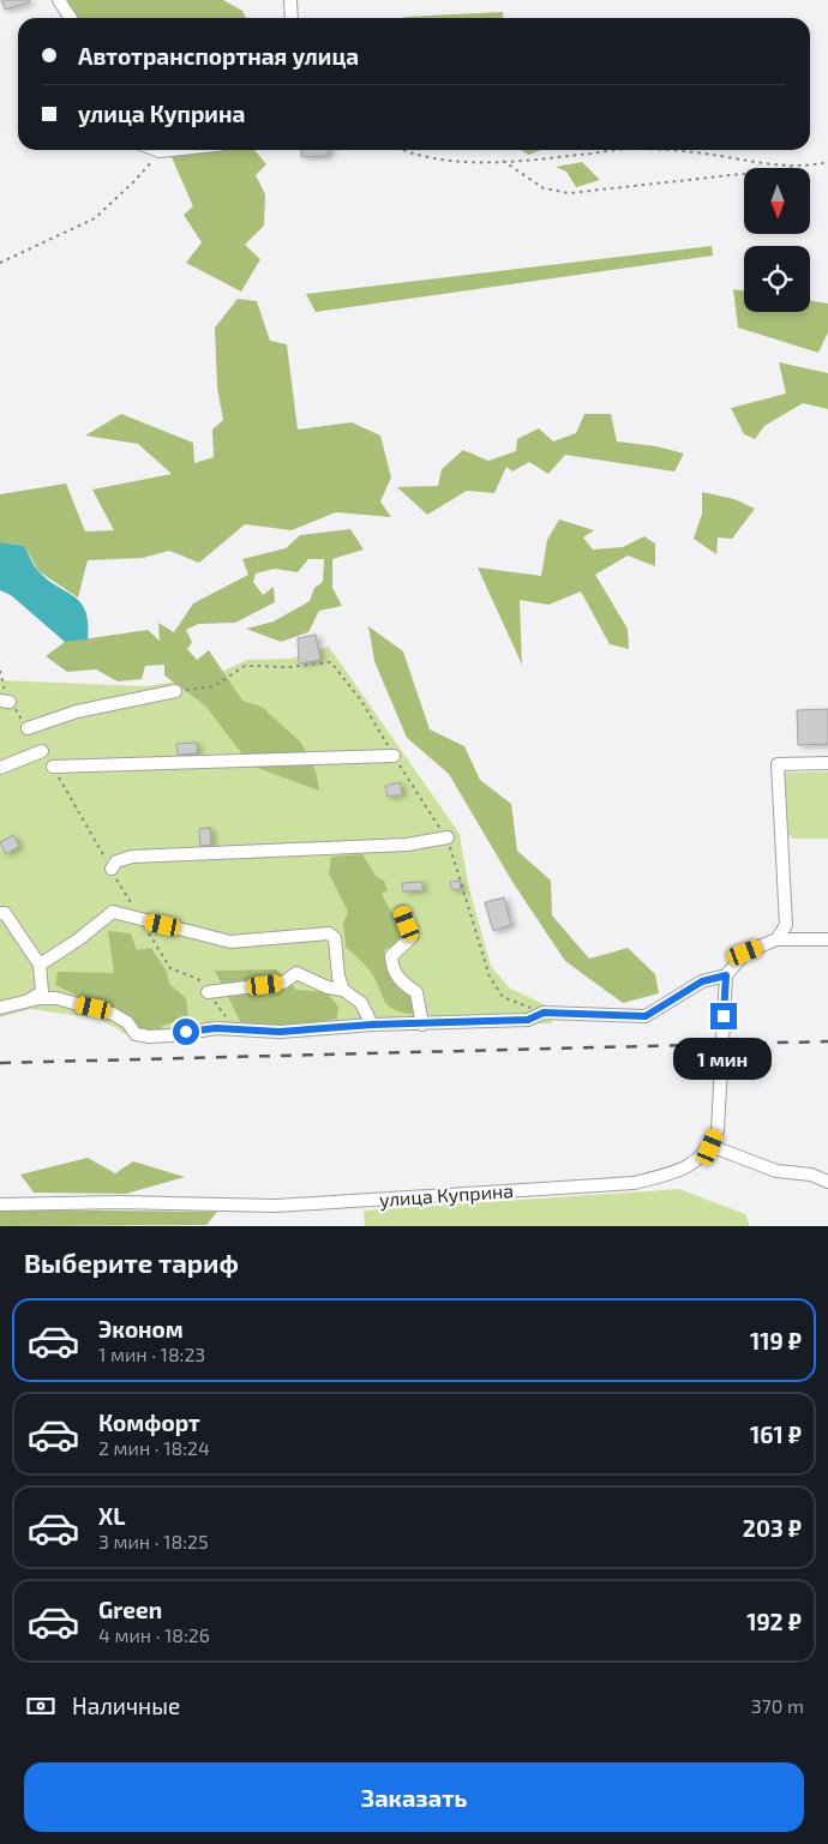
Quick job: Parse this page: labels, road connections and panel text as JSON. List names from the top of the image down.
{
  "streets": {
    "street": ["улица Куприна"]
  },
  "north": "bottom",
  "page": {
    "banner": ["Автотранспортная улица", "улица Куприна"],
    "bubble": "1 мин",
    "heading": "Выберите тариф",
    "list": [
      {
        "name": "Эконом",
        "note": "1 мин · 18:23",
        "value": "119 ₽"
      },
      {
        "name": "Комфорт",
        "note": "2 мин · 18:24",
        "value": "161 ₽"
      },
      {
        "name": "XL",
        "note": "3 мин · 18:25",
        "value": "203 ₽"
      },
      {
        "name": "Green",
        "note": "4 мин · 18:26",
        "value": "192 ₽"
      }
    ],
    "pay": ["Наличные", "370 m"],
    "buttons": "Заказать"
  }
}
